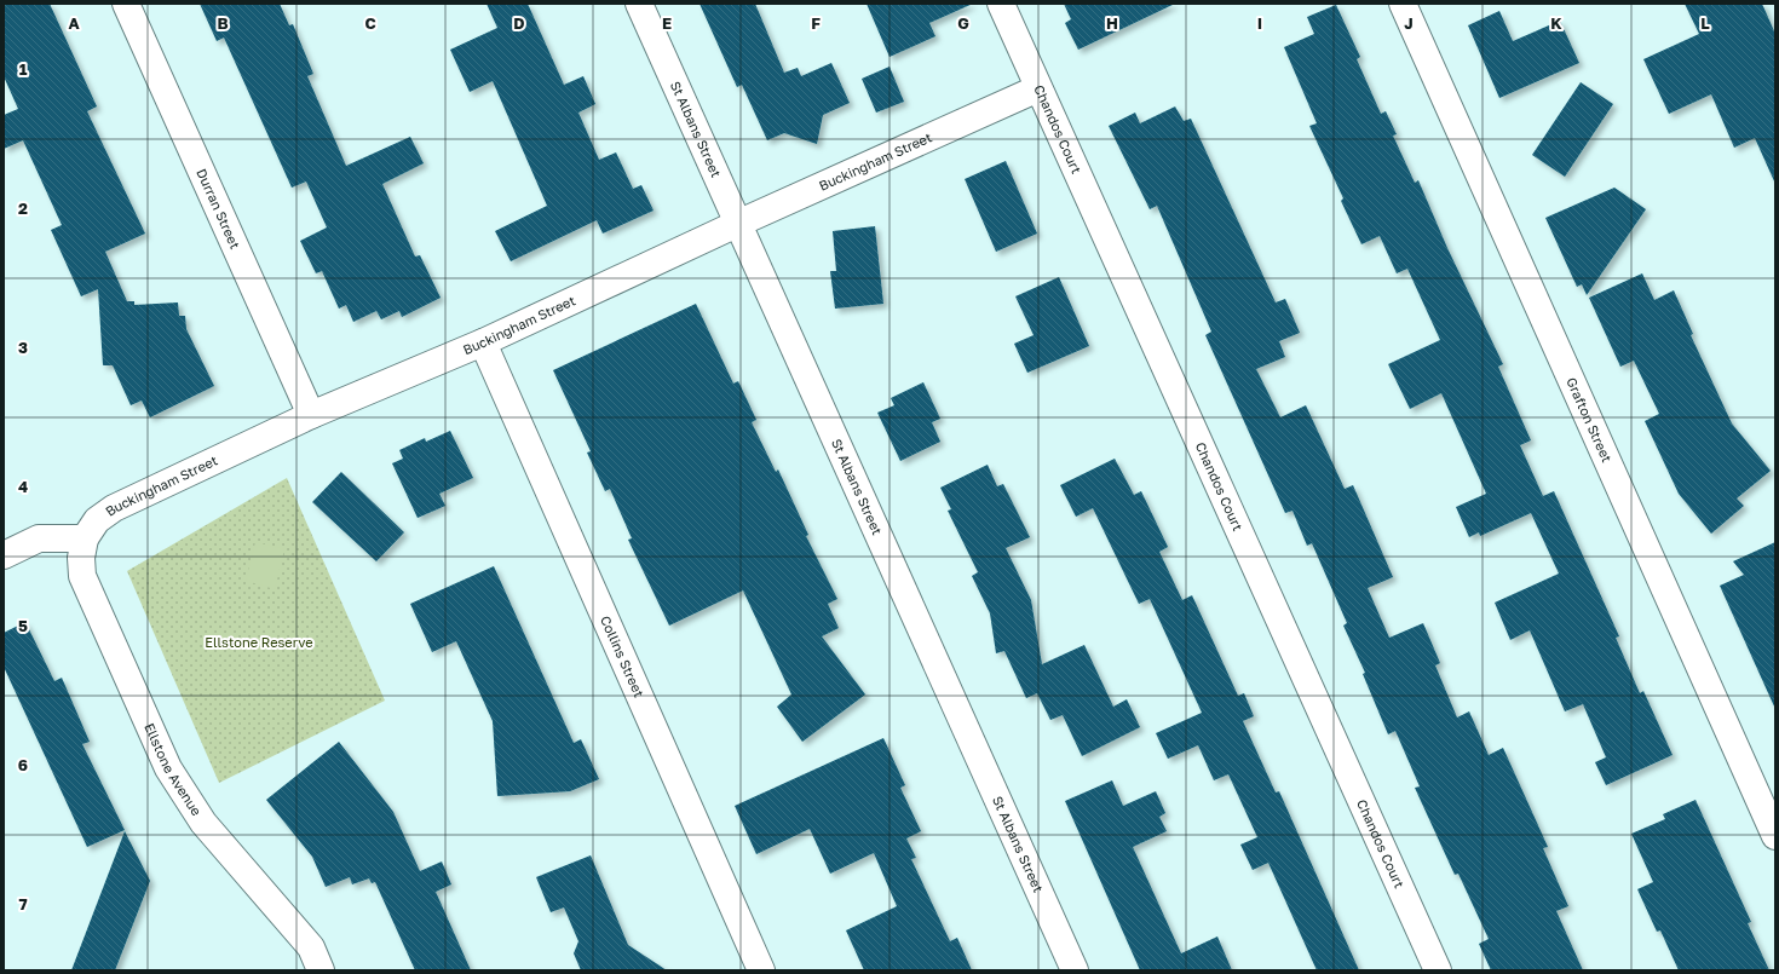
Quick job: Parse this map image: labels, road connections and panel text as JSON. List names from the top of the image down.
{
  "streets": {
    "street": [
      "St Albans Street",
      "Chandos Court",
      "Buckingham Street",
      "Durran Street",
      "Grafton Street",
      "Collins Street",
      "Ellstone Avenue"
    ]
  },
  "crossings": [
    ["St Albans Street", "Buckingham Street"],
    ["Chandos Court", "Buckingham Street"],
    ["Buckingham Street", "Durran Street"],
    ["Buckingham Street", "Collins Street"],
    ["Buckingham Street", "Ellstone Avenue"]
  ],
  "parks": ["Ellstone Reserve"],
  "grid": {
    "columns": [
      "A",
      "B",
      "C",
      "D",
      "E",
      "F",
      "G",
      "H",
      "I",
      "J",
      "K",
      "L"
    ],
    "rows": [
      "1",
      "2",
      "3",
      "4",
      "5",
      "6",
      "7"
    ]
  }
}
